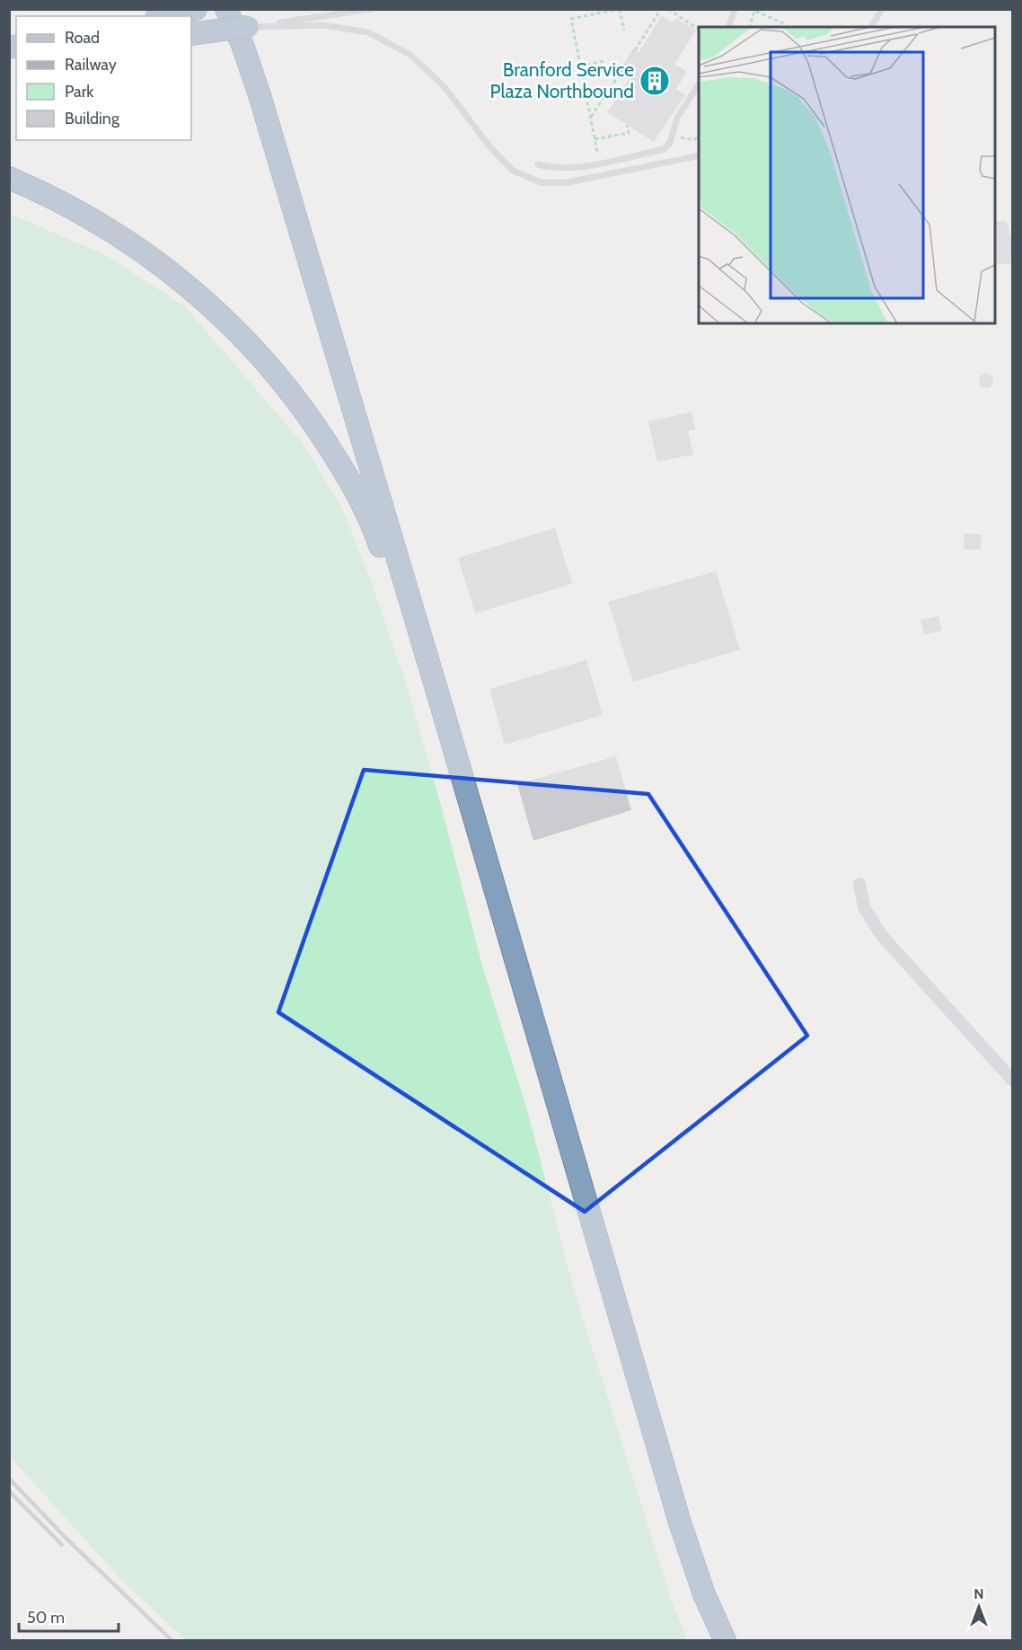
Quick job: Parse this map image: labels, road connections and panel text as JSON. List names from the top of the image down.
{
  "places": {
    "building": ["Branford Service Plaza Northbound"]
  },
  "legend": [
    "Road",
    "Railway",
    "Park",
    "Building"
  ],
  "scale_bar": "50 m",
  "north": "top"
}
